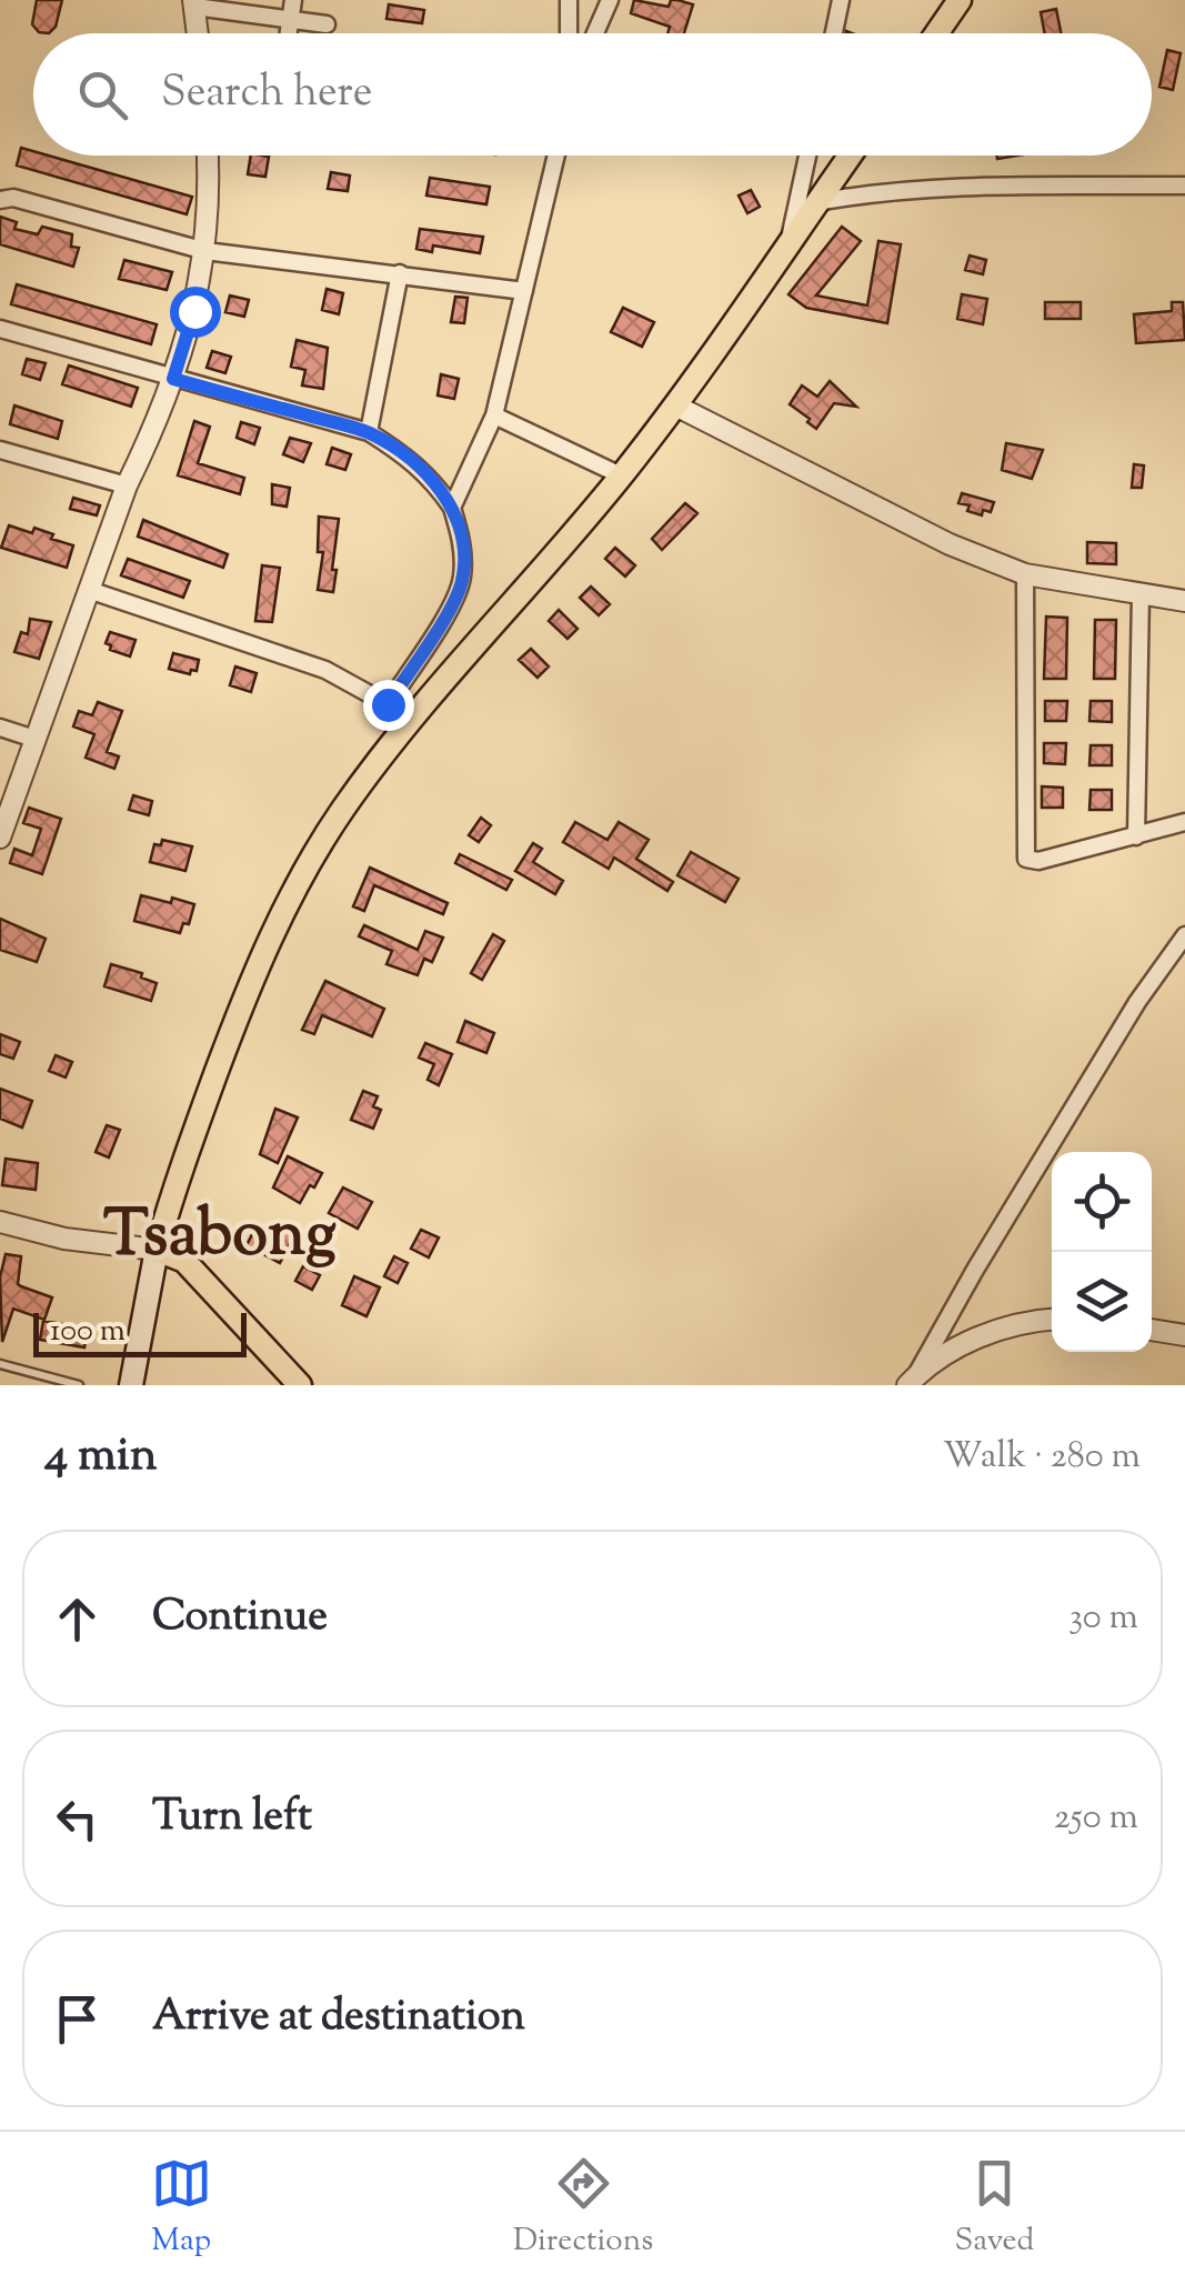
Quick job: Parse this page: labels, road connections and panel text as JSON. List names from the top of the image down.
{
  "districts": ["Tsabong"],
  "scale_bar": "100 m",
  "page": {
    "search": "Search here",
    "scale": "100 m",
    "heading": ["4 min", "Walk · 280 m"],
    "list": [
      ["Continue", "30 m"],
      ["Turn left", "250 m"],
      "Arrive at destination"
    ],
    "nav": ["Map", "Directions", "Saved"]
  }
}
